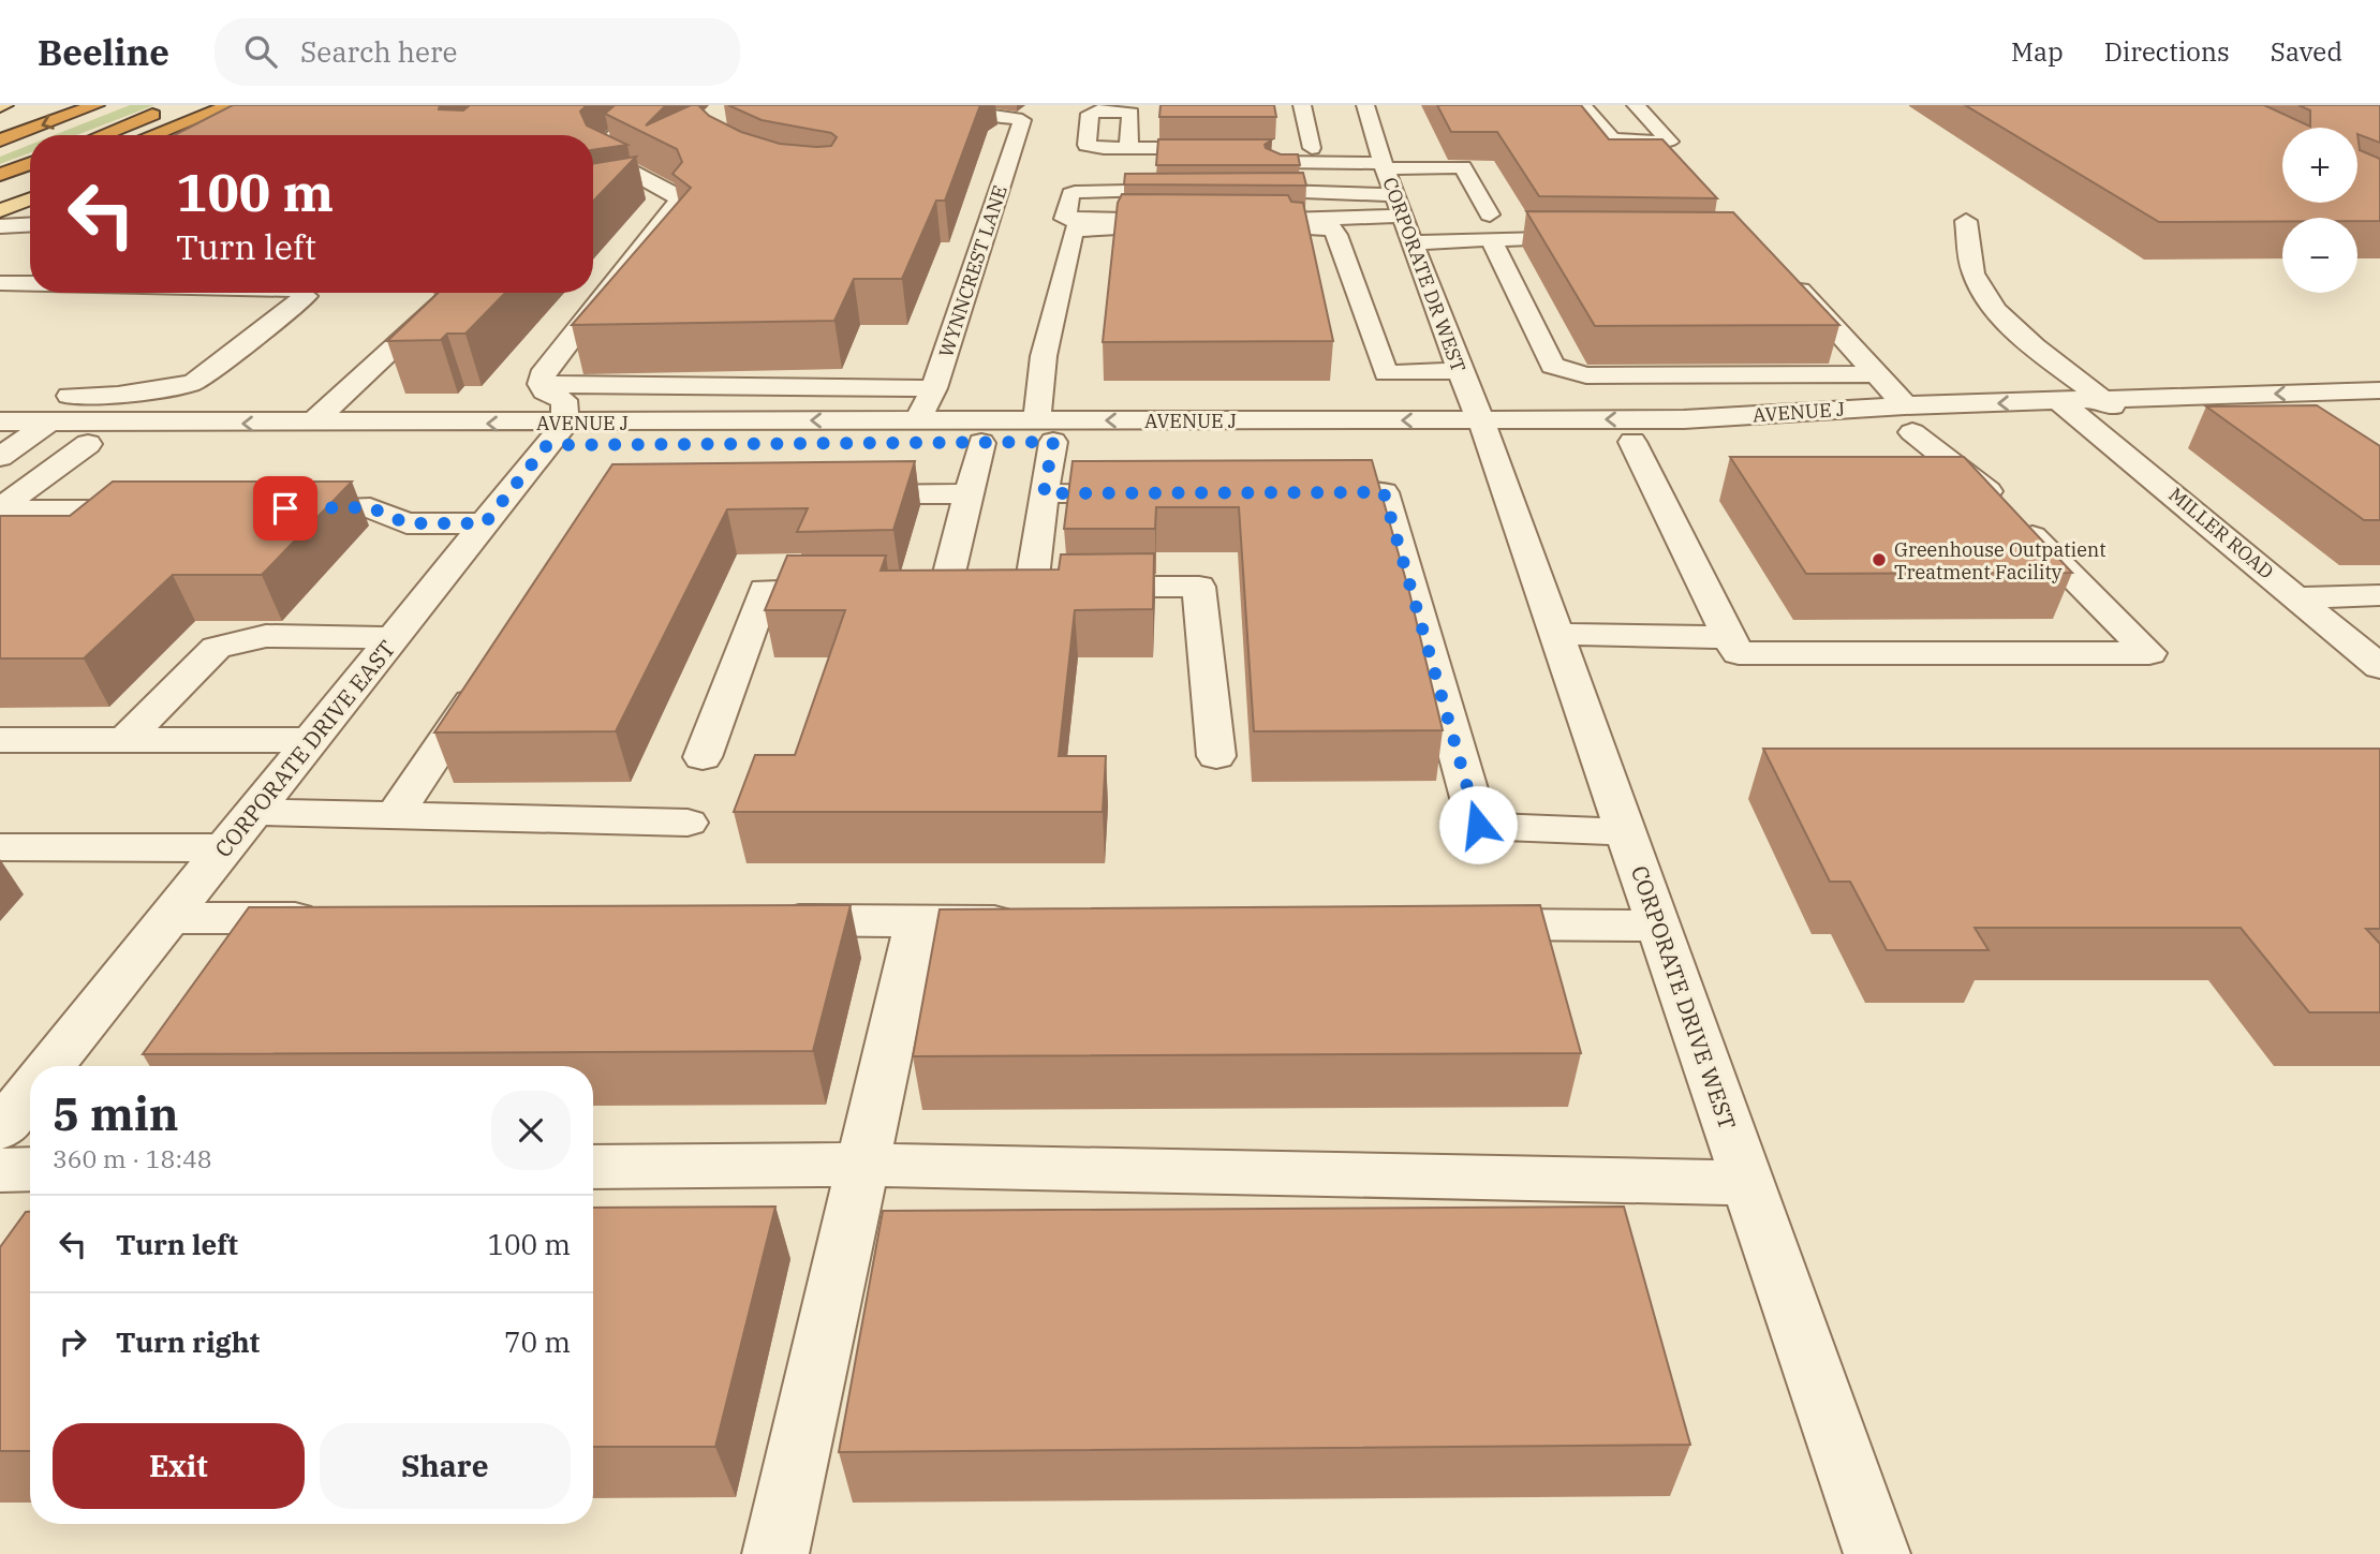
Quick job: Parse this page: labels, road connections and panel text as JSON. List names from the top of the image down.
{
  "streets": {
    "street": [
      "WYNNCREST LANE",
      "CORPORATE DR WEST",
      "AVENUE J",
      "MILLER ROAD",
      "CORPORATE DRIVE EAST",
      "CORPORATE DRIVE WEST"
    ]
  },
  "crossings": [
    ["WYNNCREST LANE", "AVENUE J"],
    ["CORPORATE DR WEST", "AVENUE J"],
    ["CORPORATE DR WEST", "CORPORATE DRIVE WEST"],
    ["AVENUE J", "MILLER ROAD"],
    ["AVENUE J", "CORPORATE DRIVE EAST"],
    ["AVENUE J", "CORPORATE DRIVE WEST"]
  ],
  "places": ["Greenhouse Outpatient Treatment Facility"],
  "page": {
    "header": "Beeline",
    "search": "Search here",
    "nav": ["Map", "Directions", "Saved"],
    "map_buttons": ["+", "−"],
    "turn": ["100 m", "Turn left"],
    "heading": ["5 min", "360 m · 18:48"],
    "list": [
      {
        "name": "Turn left",
        "value": "100 m"
      },
      {
        "name": "Turn right",
        "value": "70 m"
      }
    ],
    "buttons": ["Exit", "Share"]
  }
}
